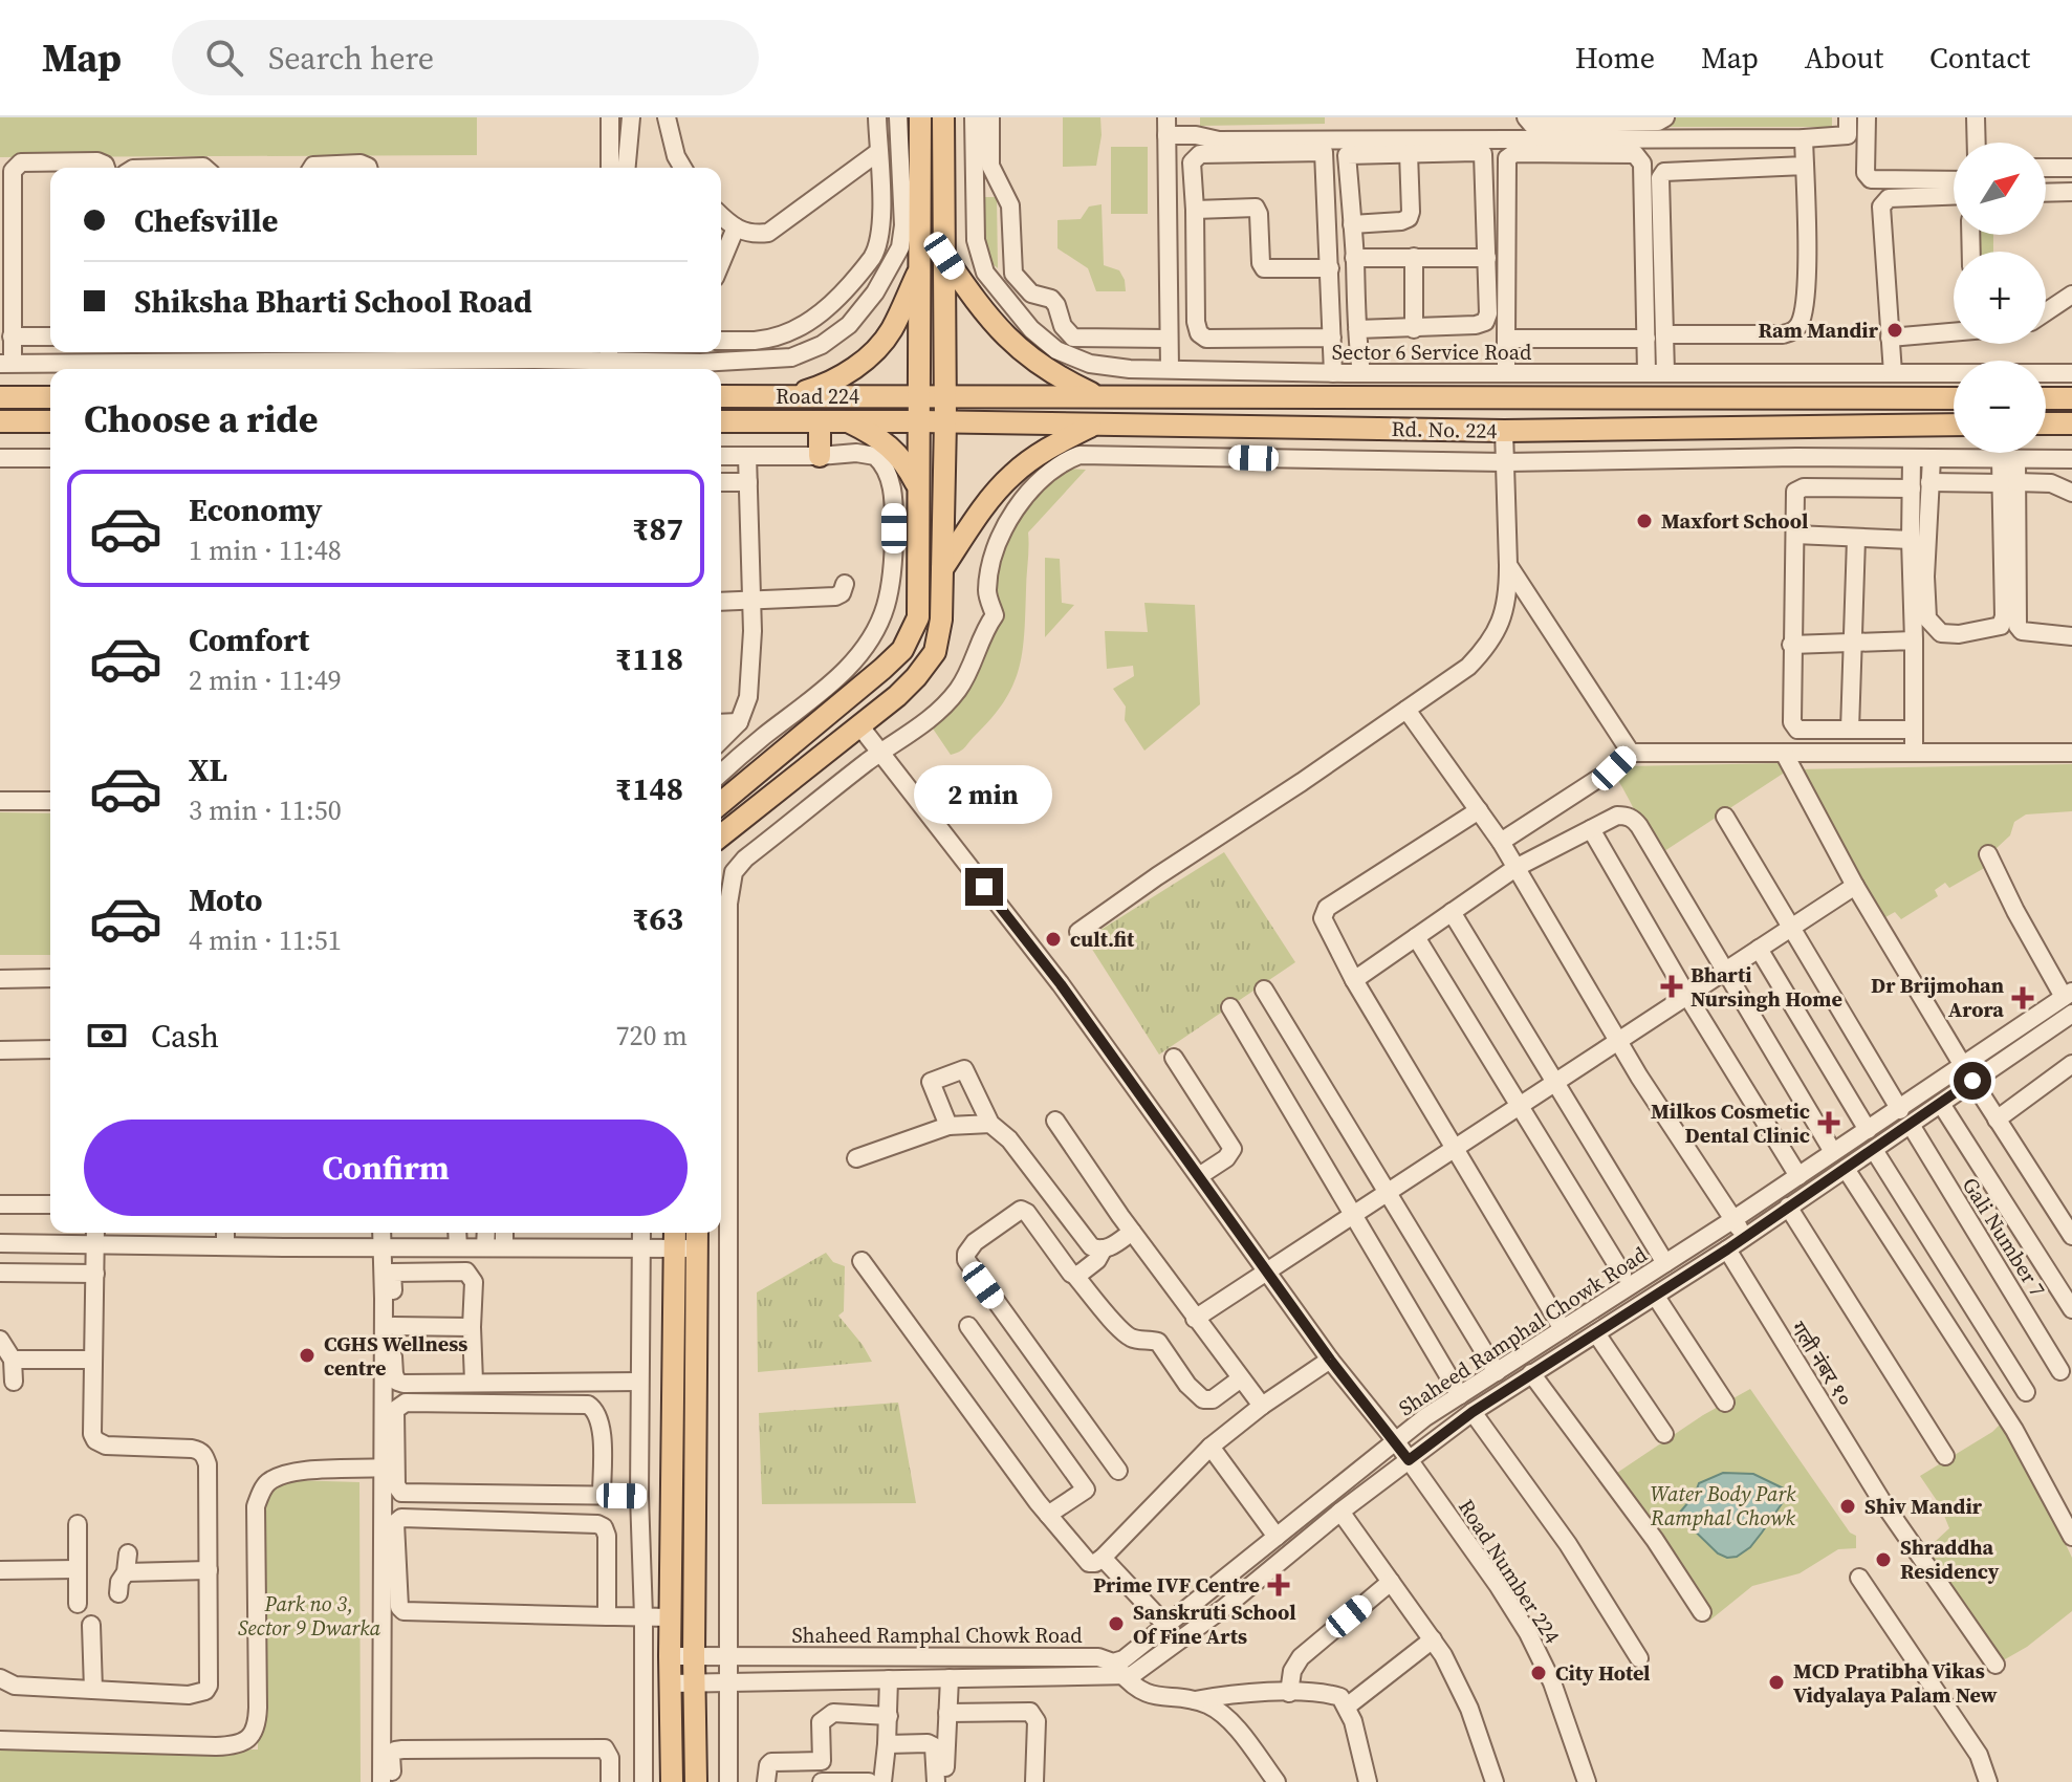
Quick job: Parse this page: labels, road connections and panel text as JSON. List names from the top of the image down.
{
  "streets": {
    "main road": ["Road 224", "Rd. No. 224"],
    "street": [
      "Sector 6 Service Road",
      "Gali Number 7",
      "Shaheed Ramphal Chowk Road",
      "गली नंबर १०",
      "Road Number 224"
    ]
  },
  "crossings": [
    ["Road 224", "Rd. No. 224"],
    ["Gali Number 7", "Shaheed Ramphal Chowk Road"],
    ["Shaheed Ramphal Chowk Road", "गली नंबर १०"],
    ["Shaheed Ramphal Chowk Road", "Road Number 224"]
  ],
  "parks": ["Water Body Park Ramphal Chowk", "Park no 3, Sector 9 Dwarka"],
  "places": {
    "other": [
      "Ram Mandir",
      "Maxfort School",
      "cult.fit",
      "CGHS Wellness centre",
      "Shiv Mandir",
      "Shraddha Residency",
      "Sanskruti School Of Fine Arts",
      "City Hotel",
      "MCD Pratibha Vikas Vidyalaya Palam New"
    ],
    "health": [
      "Bharti Nursingh Home",
      "Dr Brijmohan Arora",
      "Milkos Cosmetic Dental Clinic",
      "Prime IVF Centre"
    ]
  },
  "north": "top right",
  "page": {
    "header": "Map",
    "search": "Search here",
    "nav": [
      "Home",
      "Map",
      "About",
      "Contact"
    ],
    "map_buttons": ["+", "−"],
    "banner": ["Chefsville", "Shiksha Bharti School Road"],
    "heading": "Choose a ride",
    "list": [
      {
        "name": "Economy",
        "note": "1 min · 11:48",
        "value": "₹87"
      },
      {
        "name": "Comfort",
        "note": "2 min · 11:49",
        "value": "₹118"
      },
      {
        "name": "XL",
        "note": "3 min · 11:50",
        "value": "₹148"
      },
      {
        "name": "Moto",
        "note": "4 min · 11:51",
        "value": "₹63"
      }
    ],
    "bubble": "2 min",
    "pay": ["Cash", "720 m"],
    "buttons": "Confirm"
  }
}
